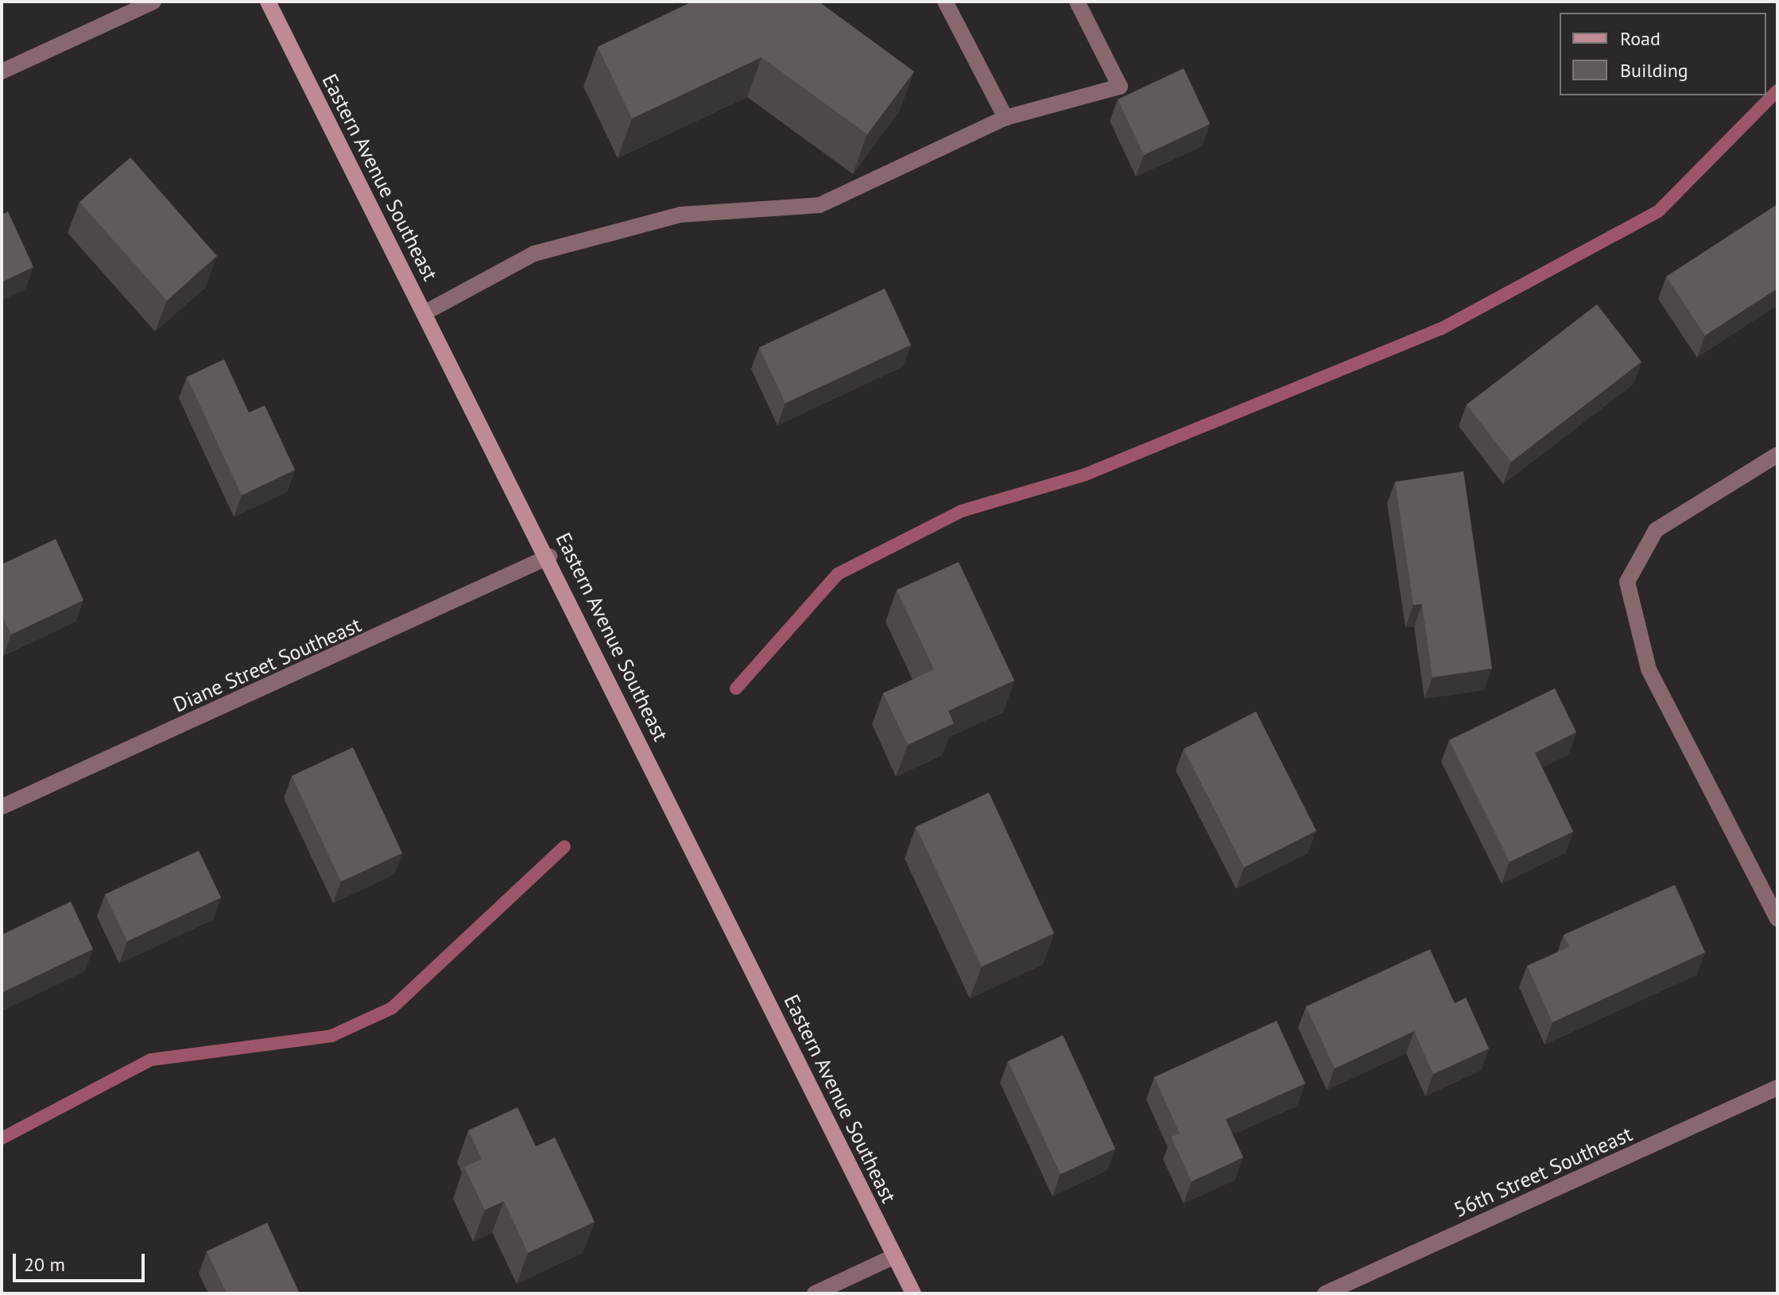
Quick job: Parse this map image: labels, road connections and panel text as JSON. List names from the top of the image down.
{
  "streets": {
    "street": ["Eastern Avenue Southeast", "Diane Street Southeast", "56th Street Southeast"]
  },
  "crossings": [
    ["Eastern Avenue Southeast", "Diane Street Southeast"]
  ],
  "legend": ["Road", "Building"],
  "scale_bar": "20 m"
}
